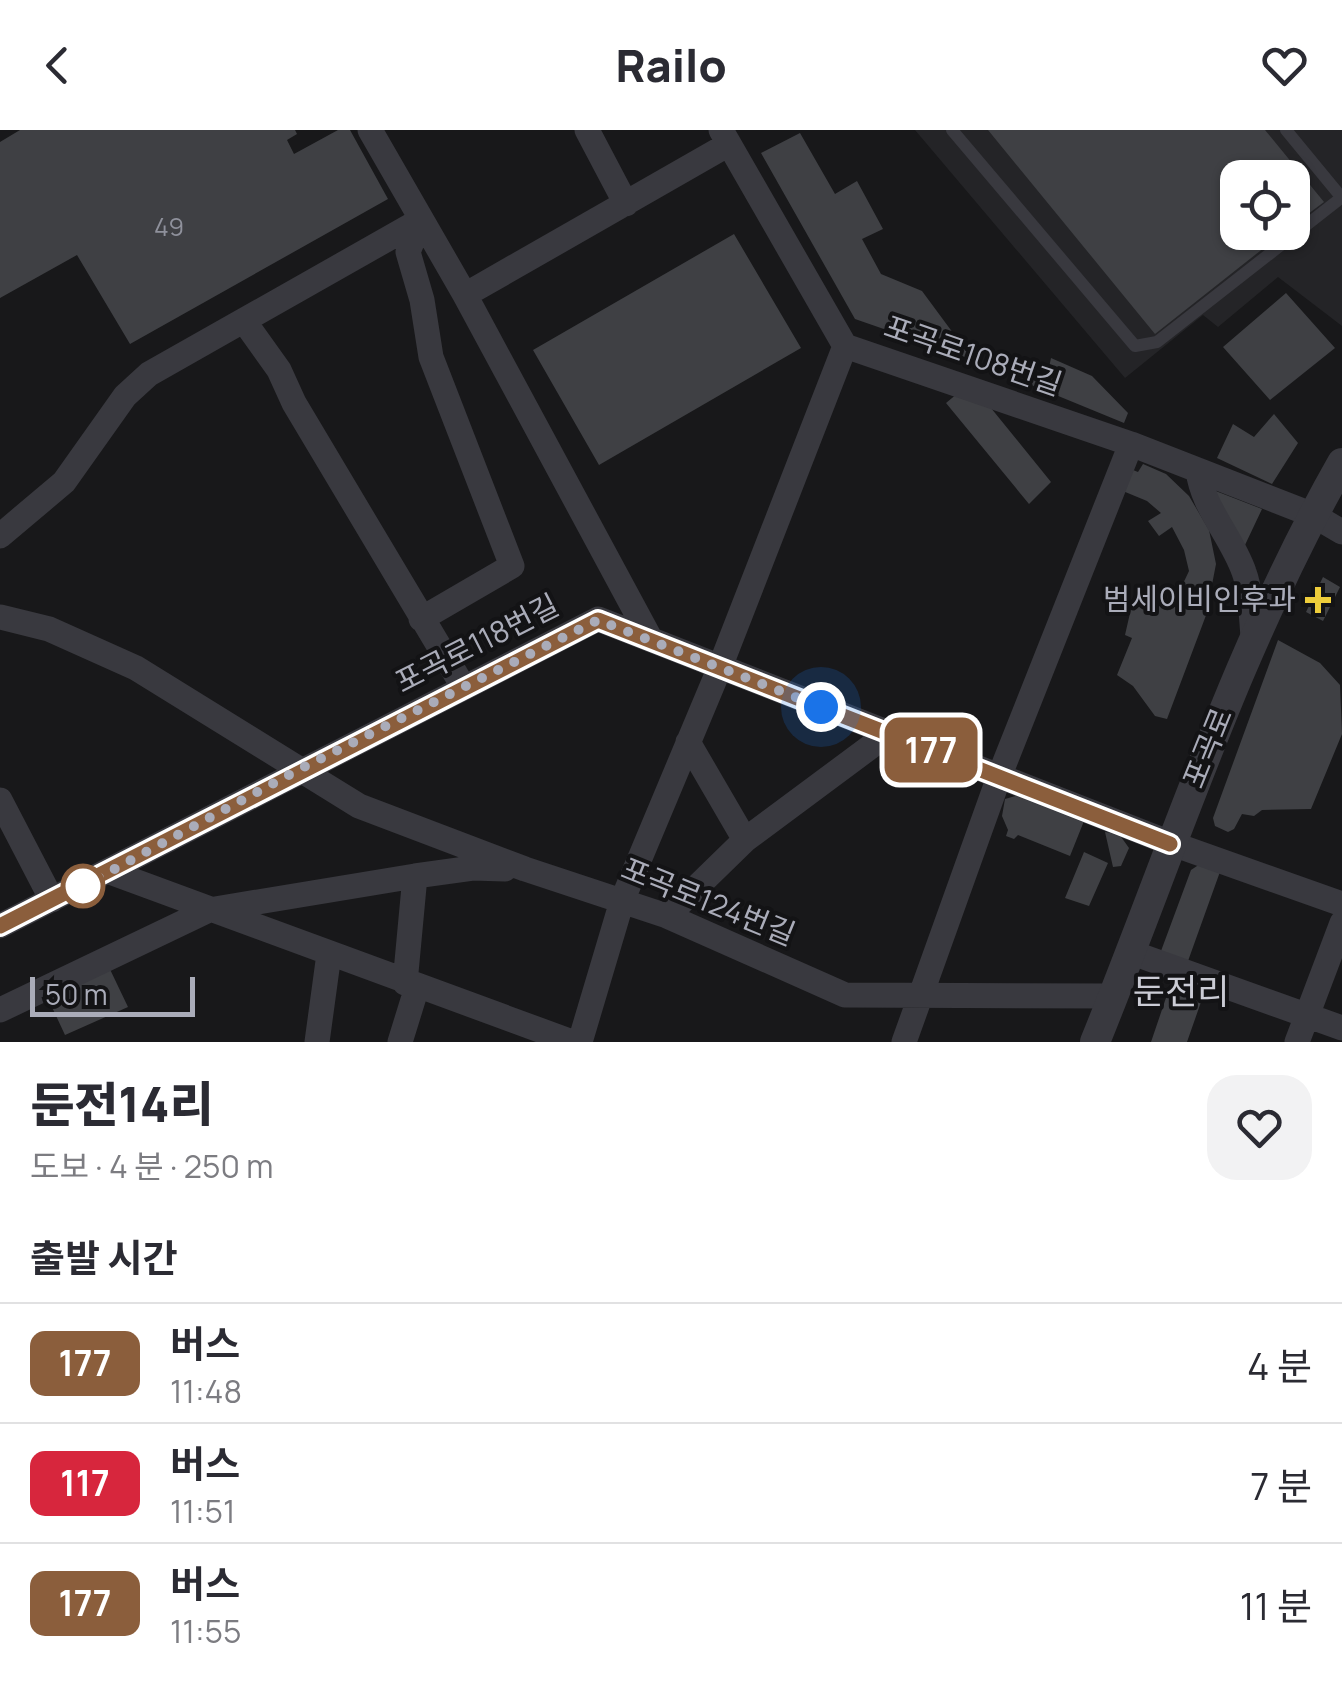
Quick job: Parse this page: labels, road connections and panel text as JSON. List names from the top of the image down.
{
  "streets": {
    "street": [
      "포곡로108번길",
      "포곡로118번길",
      "포곡로",
      "포곡로124번길"
    ]
  },
  "crossings": [
    ["포곡로108번길", "포곡로"],
    ["포곡로118번길", "포곡로"],
    ["포곡로118번길", "포곡로124번길"],
    ["포곡로", "포곡로124번길"]
  ],
  "districts": ["둔전리"],
  "places": {
    "health": ["범세이비인후과"]
  },
  "lines": ["bus line 177"],
  "house_numbers": ["49"],
  "scale_bar": "50 m",
  "page": {
    "header": "Railo",
    "on_map": "177",
    "scale": "50 m",
    "heading": [
      ["둔전14리", "도보 · 4 분 · 250 m"],
      "출발 시간"
    ],
    "list": [
      {
        "mark": "177",
        "name": "버스",
        "note": "11:48",
        "value": "4 분"
      },
      {
        "mark": "117",
        "name": "버스",
        "note": "11:51",
        "value": "7 분"
      },
      {
        "mark": "177",
        "name": "버스",
        "note": "11:55",
        "value": "11 분"
      }
    ]
  }
}
